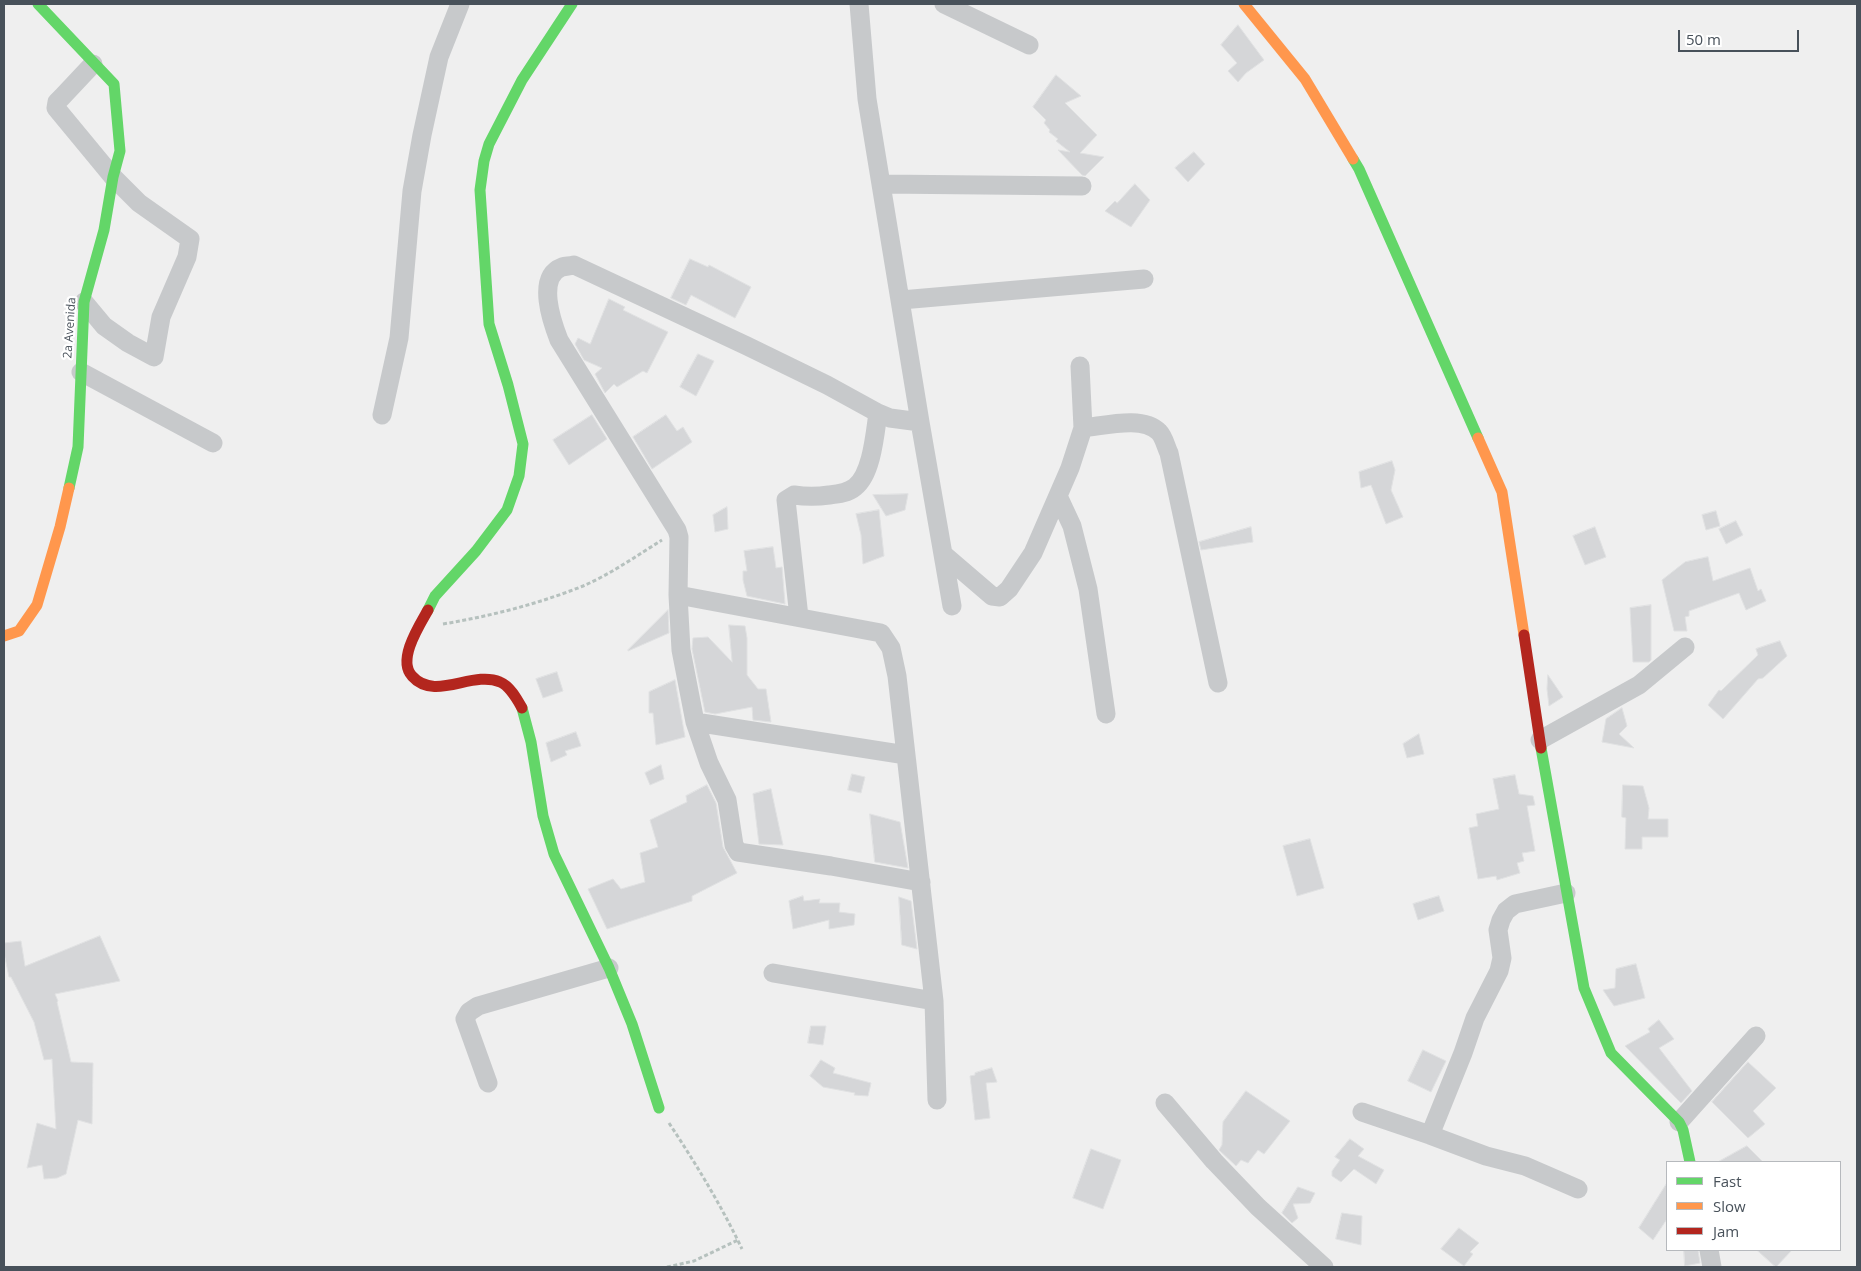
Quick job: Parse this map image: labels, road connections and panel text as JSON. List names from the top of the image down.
{
  "streets": {
    "street": ["2a Avenida"]
  },
  "legend": ["Fast", "Slow", "Jam"],
  "scale_bar": "50 m"
}
